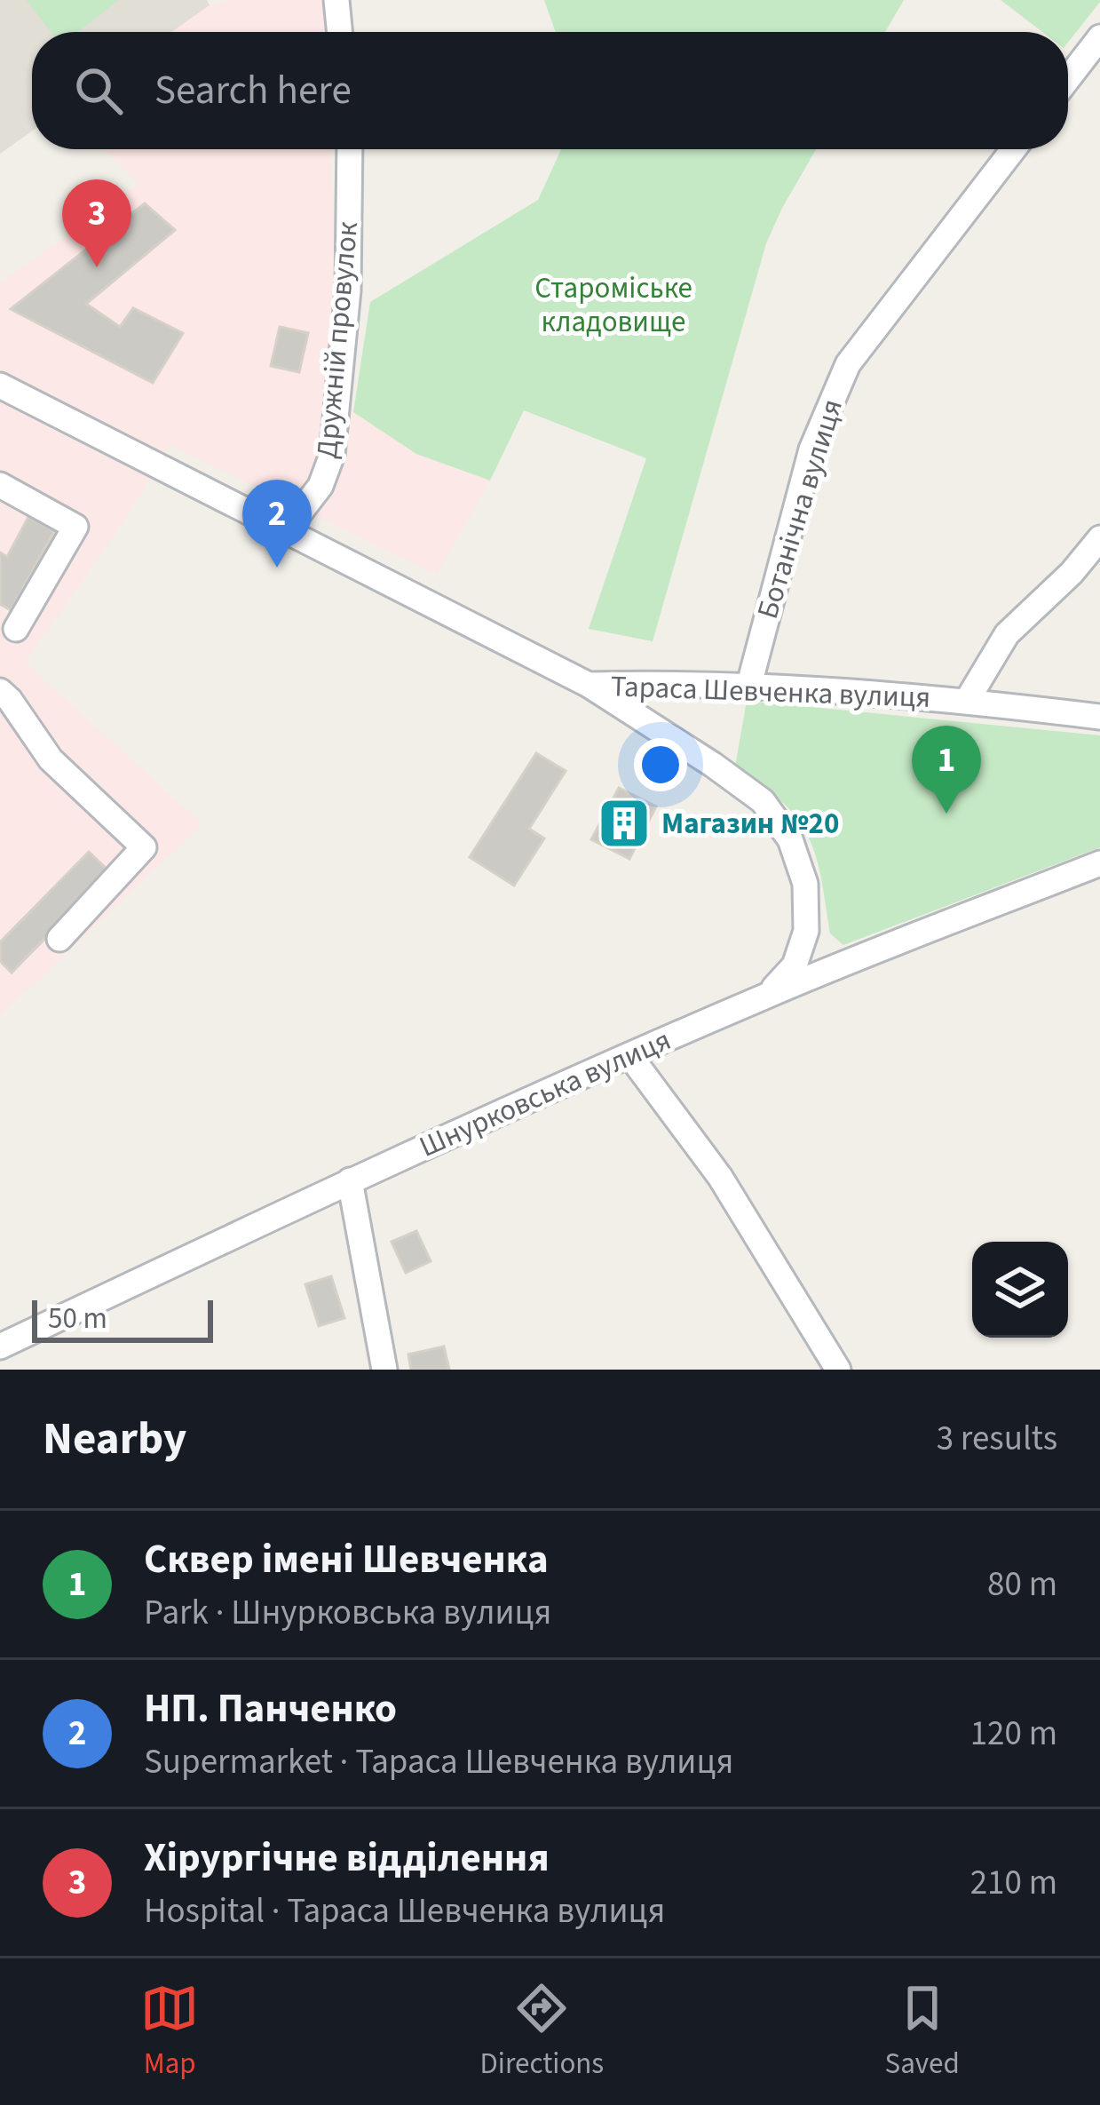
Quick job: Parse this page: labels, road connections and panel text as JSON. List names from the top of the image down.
{
  "streets": {
    "street": [
      "Дружній провулок",
      "Ботанічна вулиця",
      "Тараса Шевченка вулиця",
      "Шнурковська вулиця"
    ]
  },
  "crossings": [
    ["Дружній провулок", "Тараса Шевченка вулиця"],
    ["Ботанічна вулиця", "Тараса Шевченка вулиця"]
  ],
  "parks": ["Староміське кладовище"],
  "places": {
    "building": ["Магазин №20"]
  },
  "scale_bar": "50 m",
  "page": {
    "search": "Search here",
    "pins": ["3", "2", "1"],
    "scale": "50 m",
    "heading": ["Nearby", "3 results"],
    "list": [
      {
        "mark": "1",
        "name": "Сквер імені Шевченка",
        "note": "Park · Шнурковська вулиця",
        "value": "80 m"
      },
      {
        "mark": "2",
        "name": "НП. Панченко",
        "note": "Supermarket · Тараса Шевченка вулиця",
        "value": "120 m"
      },
      {
        "mark": "3",
        "name": "Хірургічне відділення",
        "note": "Hospital · Тараса Шевченка вулиця",
        "value": "210 m"
      }
    ],
    "nav": ["Map", "Directions", "Saved"]
  }
}
